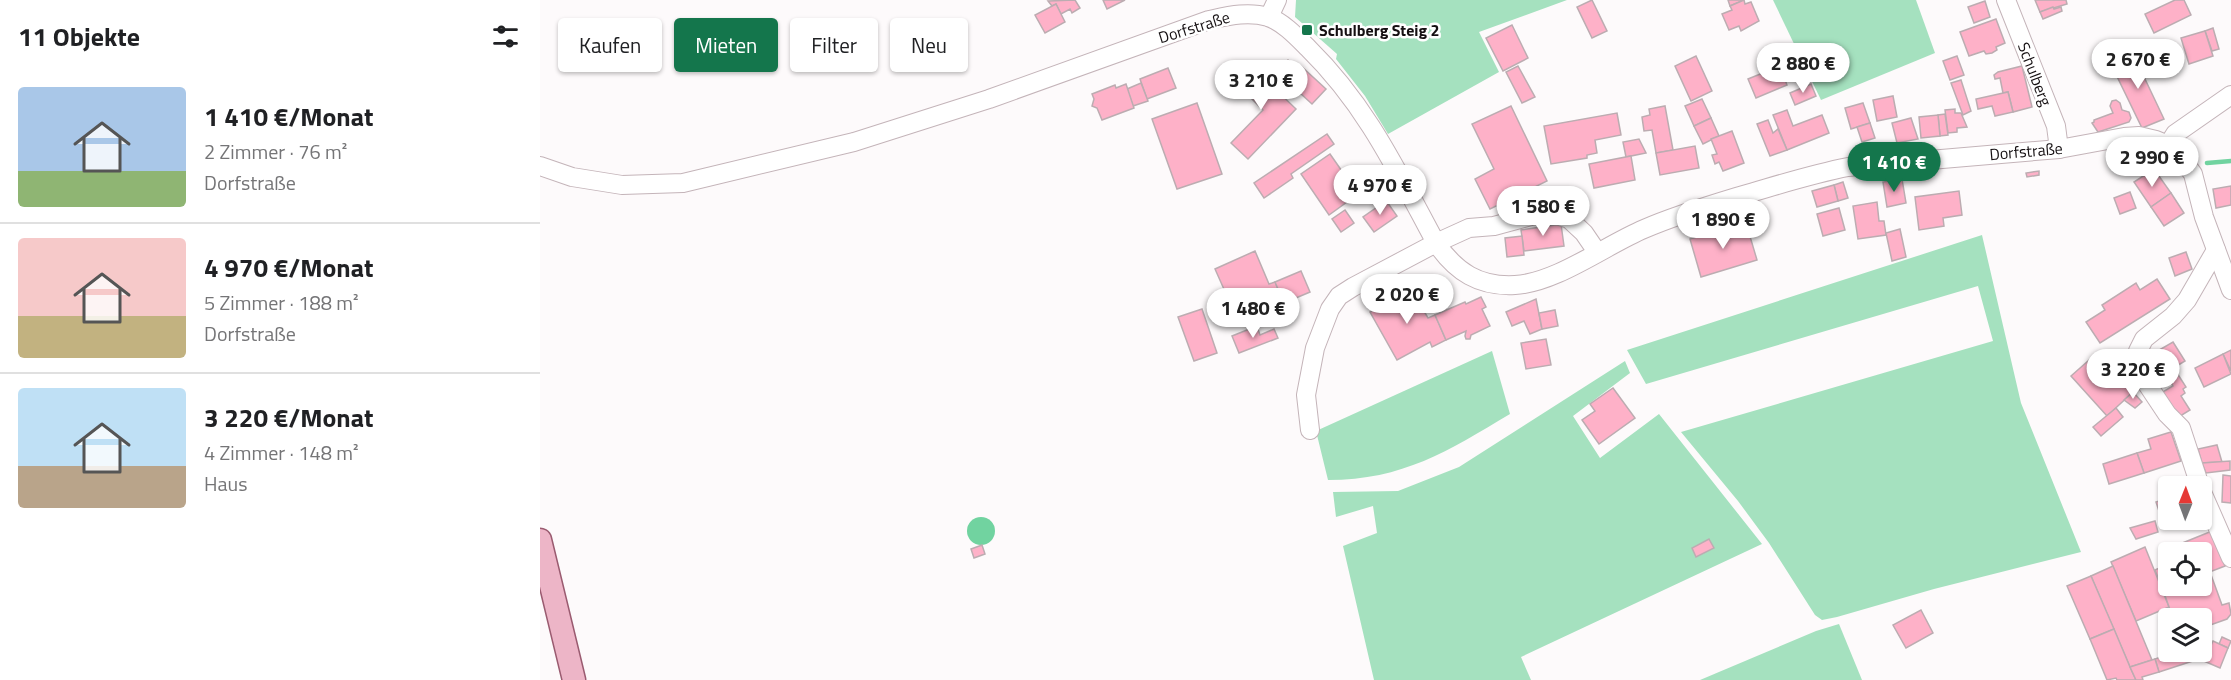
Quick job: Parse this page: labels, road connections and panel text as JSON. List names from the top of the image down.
{
  "streets": {
    "street": ["Dorfstraße", "Schulberg"]
  },
  "crossings": [
    ["Dorfstraße", "Schulberg"]
  ],
  "places": {
    "transit": ["Schulberg Steig 2"]
  },
  "north": "top",
  "page": {
    "heading": "11 Objekte",
    "chip": [
      "Kaufen",
      "Mieten",
      "Filter",
      "Neu"
    ],
    "price": [
      "2 670 €",
      "2 880 €",
      "3 210 €",
      "2 990 €",
      "1 410 €",
      "4 970 €",
      "1 580 €",
      "1 890 €",
      "2 020 €",
      "1 480 €",
      "3 220 €"
    ],
    "list": [
      {
        "name": "1 410 €/Monat",
        "note": "2 Zimmer · 76 m² · Dorfstraße"
      },
      {
        "name": "4 970 €/Monat",
        "note": "5 Zimmer · 188 m² · Dorfstraße"
      },
      {
        "name": "3 220 €/Monat",
        "note": "4 Zimmer · 148 m² · Haus"
      }
    ]
  }
}
